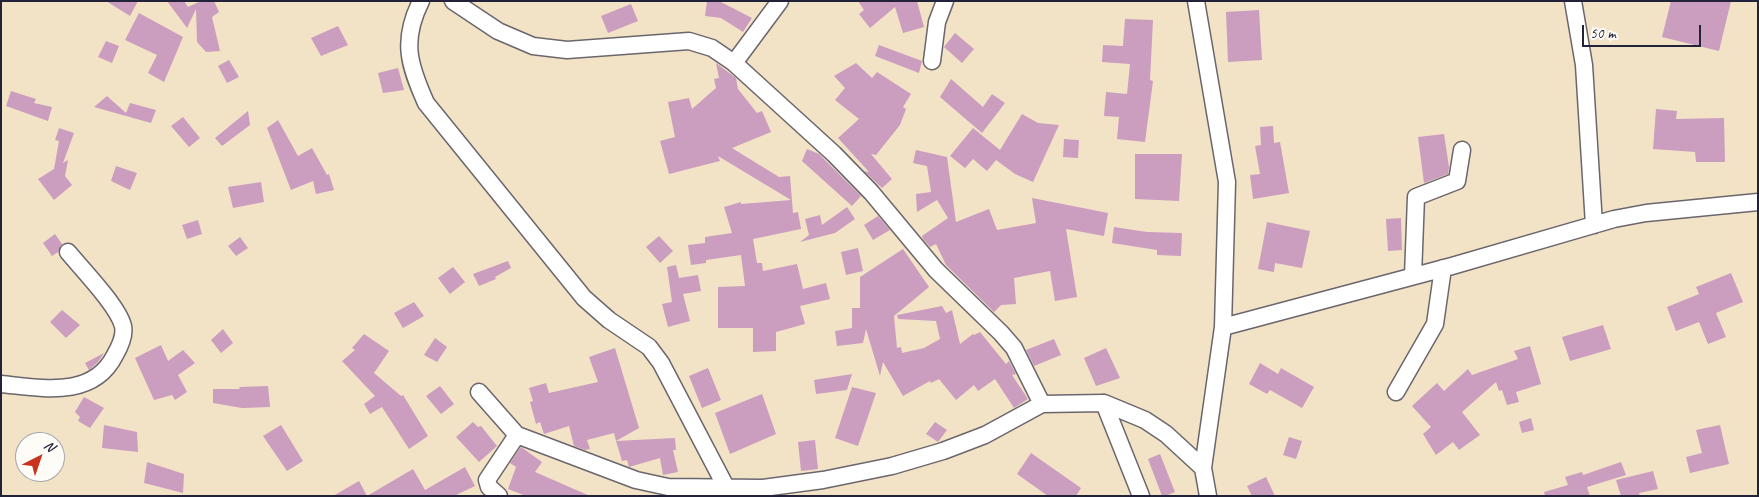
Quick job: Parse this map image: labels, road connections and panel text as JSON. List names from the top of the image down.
{
  "scale_bar": "50 m",
  "north": "top right"
}
